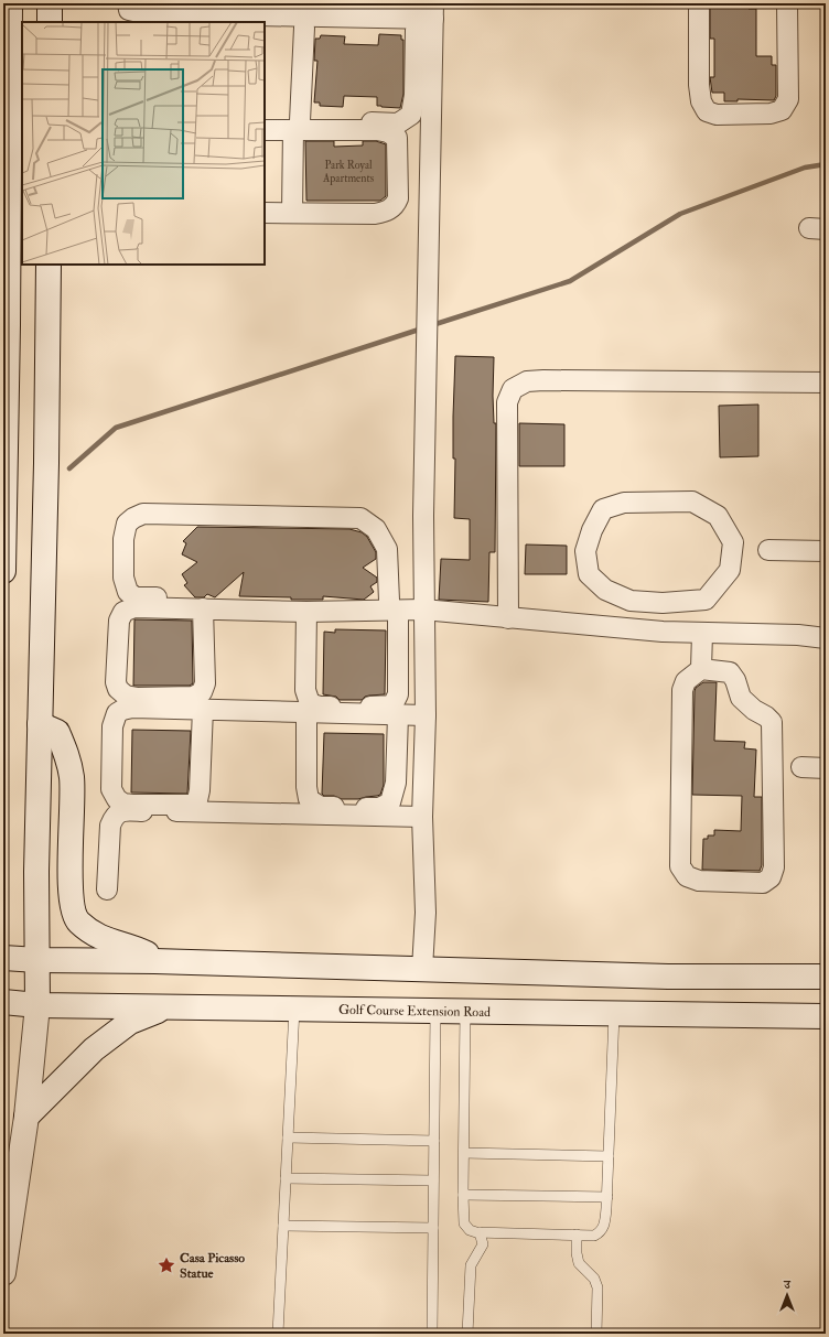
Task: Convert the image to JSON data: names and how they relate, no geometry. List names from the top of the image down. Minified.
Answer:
{"streets":{"main road":["Golf Course Extension Road"]},"places":{"place":["Casa Picasso Statue"]},"house_numbers":["Park Royal Apartments"],"north":"top"}
